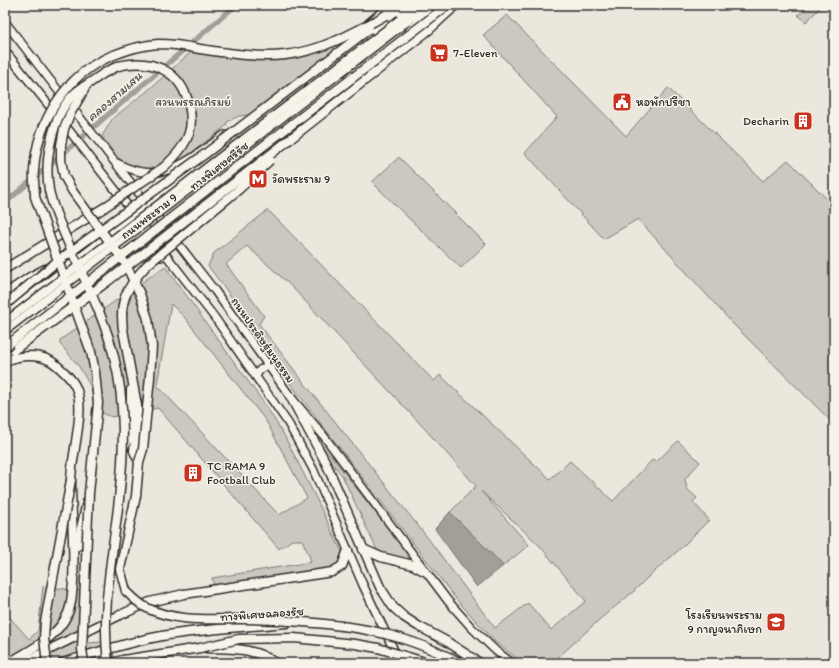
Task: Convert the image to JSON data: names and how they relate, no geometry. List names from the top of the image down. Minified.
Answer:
{"streets":{"highway":["ทางพิเศษศรีรัช","ทางพิเศษฉลองรัช"],"main road":["ถนนพระราม 9","ถนนประดิษฐ์มนูธรรม"]},"crossings":[["ถนนพระราม 9","ถนนประดิษฐ์มนูธรรม"]],"water":["คลองสามเสน"],"parks":["สวนพรรณภิรมย์"],"places":{"supermarket":["7-Eleven"],"public building":["หอพักปรีชา"],"building":["Decharin","TC RAMA 9 Football Club"],"metro station":["วัดพระราม 9"],"school or university":["โรงเรียนพระราม 9 กาญจนาภิเษก"]}}
